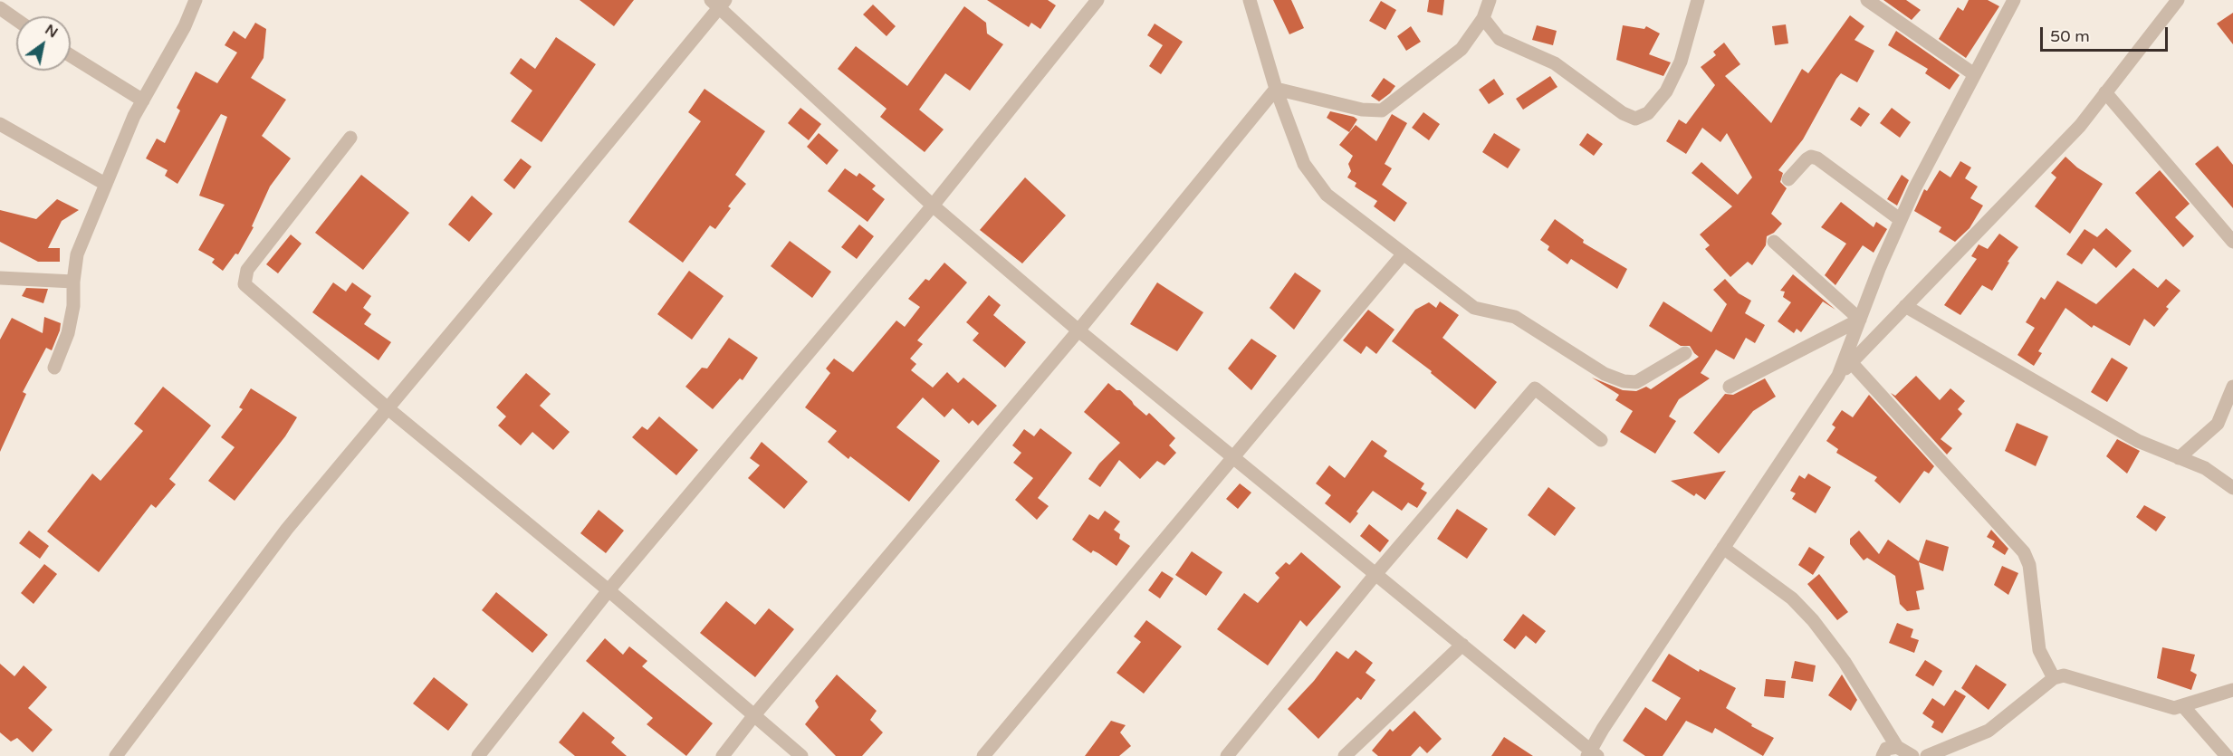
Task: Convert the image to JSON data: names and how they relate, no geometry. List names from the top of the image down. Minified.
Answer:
{"scale_bar":"50 m","north":"top right"}
